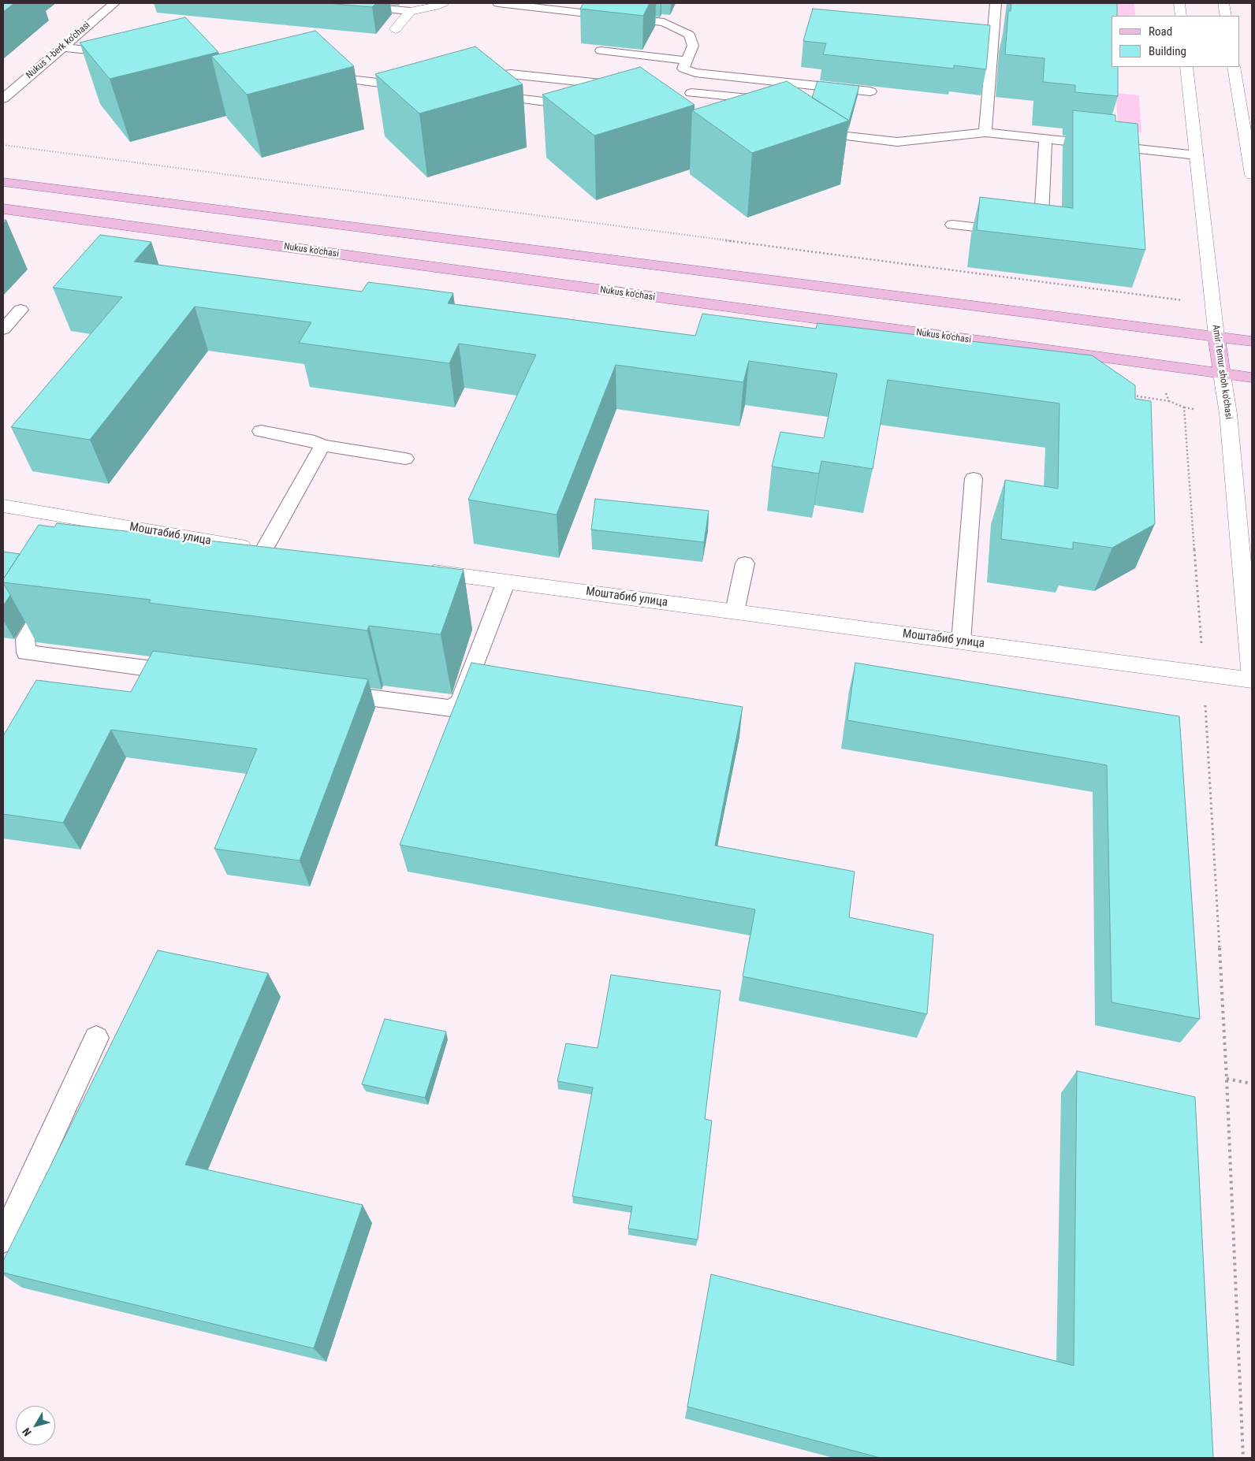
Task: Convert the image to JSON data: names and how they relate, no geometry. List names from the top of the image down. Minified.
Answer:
{"streets":{"main road":["Nukus ko'chasi","Amir Temur shoh ko'chasi","Моштабиб улица"],"lane":["Nukus 1-berk ko'chasi"]},"crossings":[["Nukus ko'chasi","Amir Temur shoh ko'chasi"],["Amir Temur shoh ko'chasi","Моштабиб улица"]],"legend":["Road","Building"],"north":"bottom left"}
